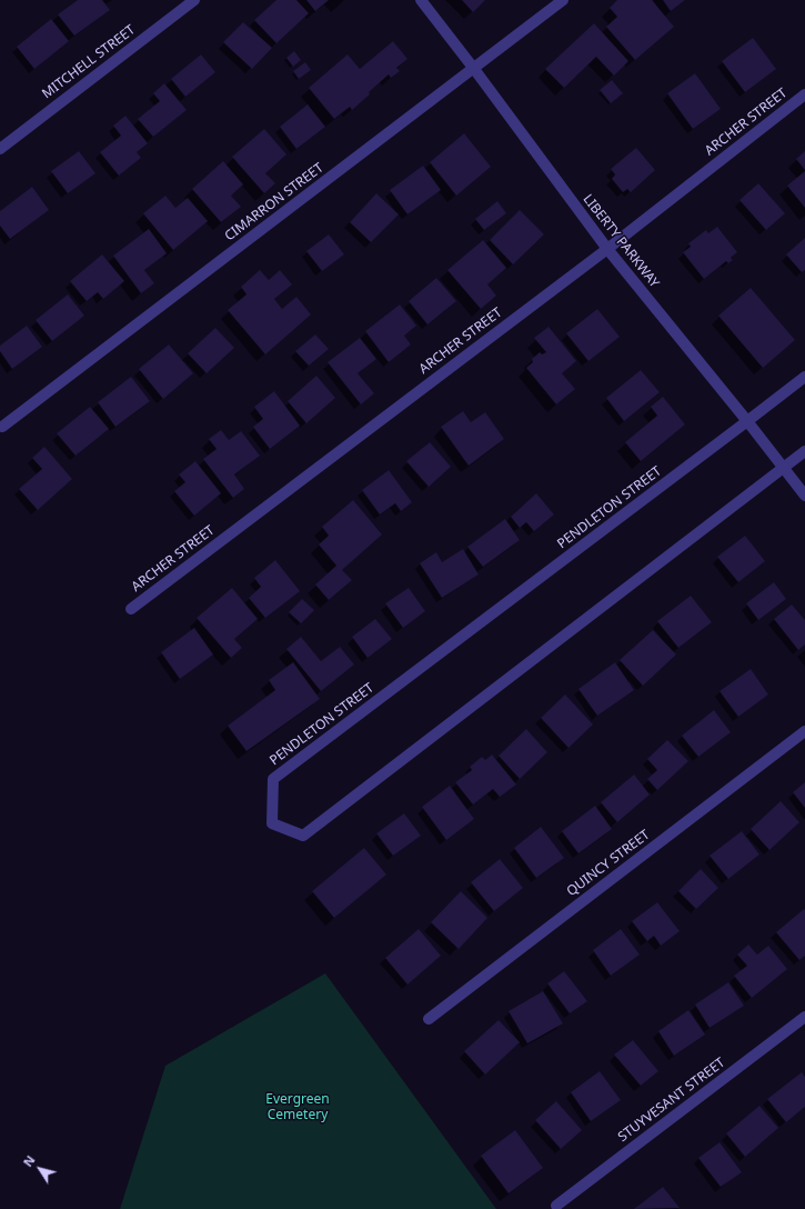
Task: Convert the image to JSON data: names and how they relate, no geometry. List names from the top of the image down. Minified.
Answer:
{"streets":{"street":["MITCHELL STREET","ARCHER STREET","CIMARRON STREET","LIBERTY PARKWAY","PENDLETON STREET","QUINCY STREET","STUYVESANT STREET"]},"crossings":[["ARCHER STREET","LIBERTY PARKWAY"],["CIMARRON STREET","LIBERTY PARKWAY"],["LIBERTY PARKWAY","PENDLETON STREET"]],"parks":["Evergreen Cemetery"],"north":"top left"}
